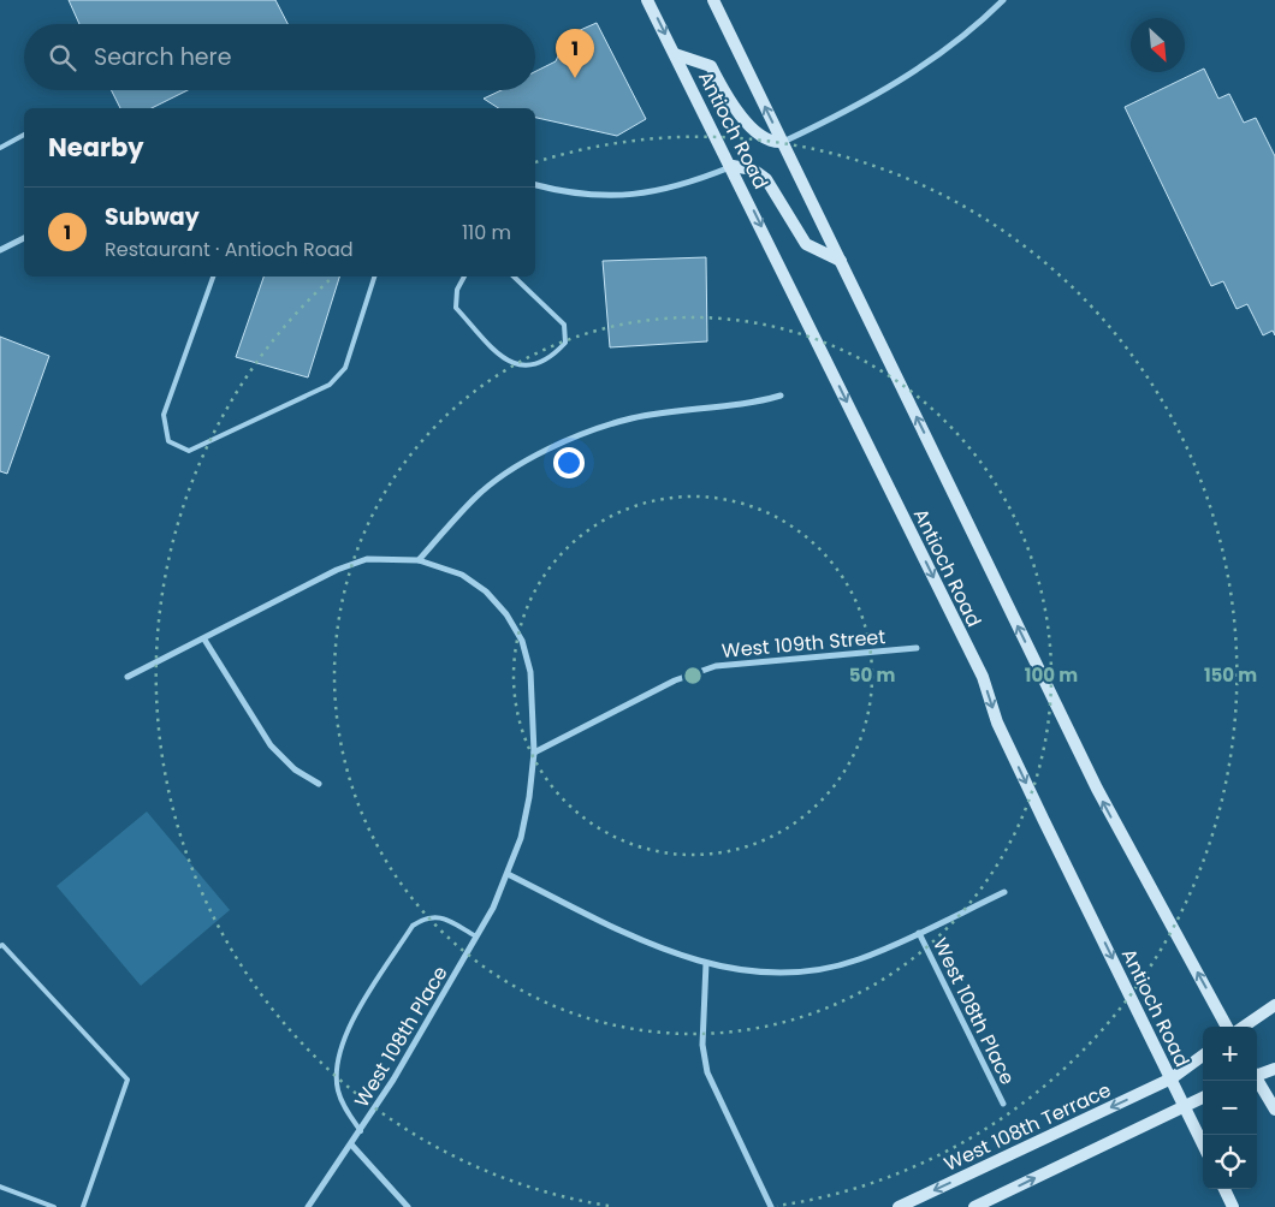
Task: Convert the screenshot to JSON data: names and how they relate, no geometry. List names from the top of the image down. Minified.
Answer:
{"streets":{"main road":["Antioch Road","West 108th Terrace"],"street":["West 109th Street","West 108th Place"]},"crossings":[["Antioch Road","West 108th Terrace"],["West 109th Street","West 108th Place"]],"north":"bottom right","page":{"search":"Search here","pins":"1","heading":"Nearby","list":[{"mark":"1","name":"Subway","note":"Restaurant · Antioch Road","value":"110 m"}],"map_buttons":["+","−"]},"rings":["50 m","100 m","150 m"]}
